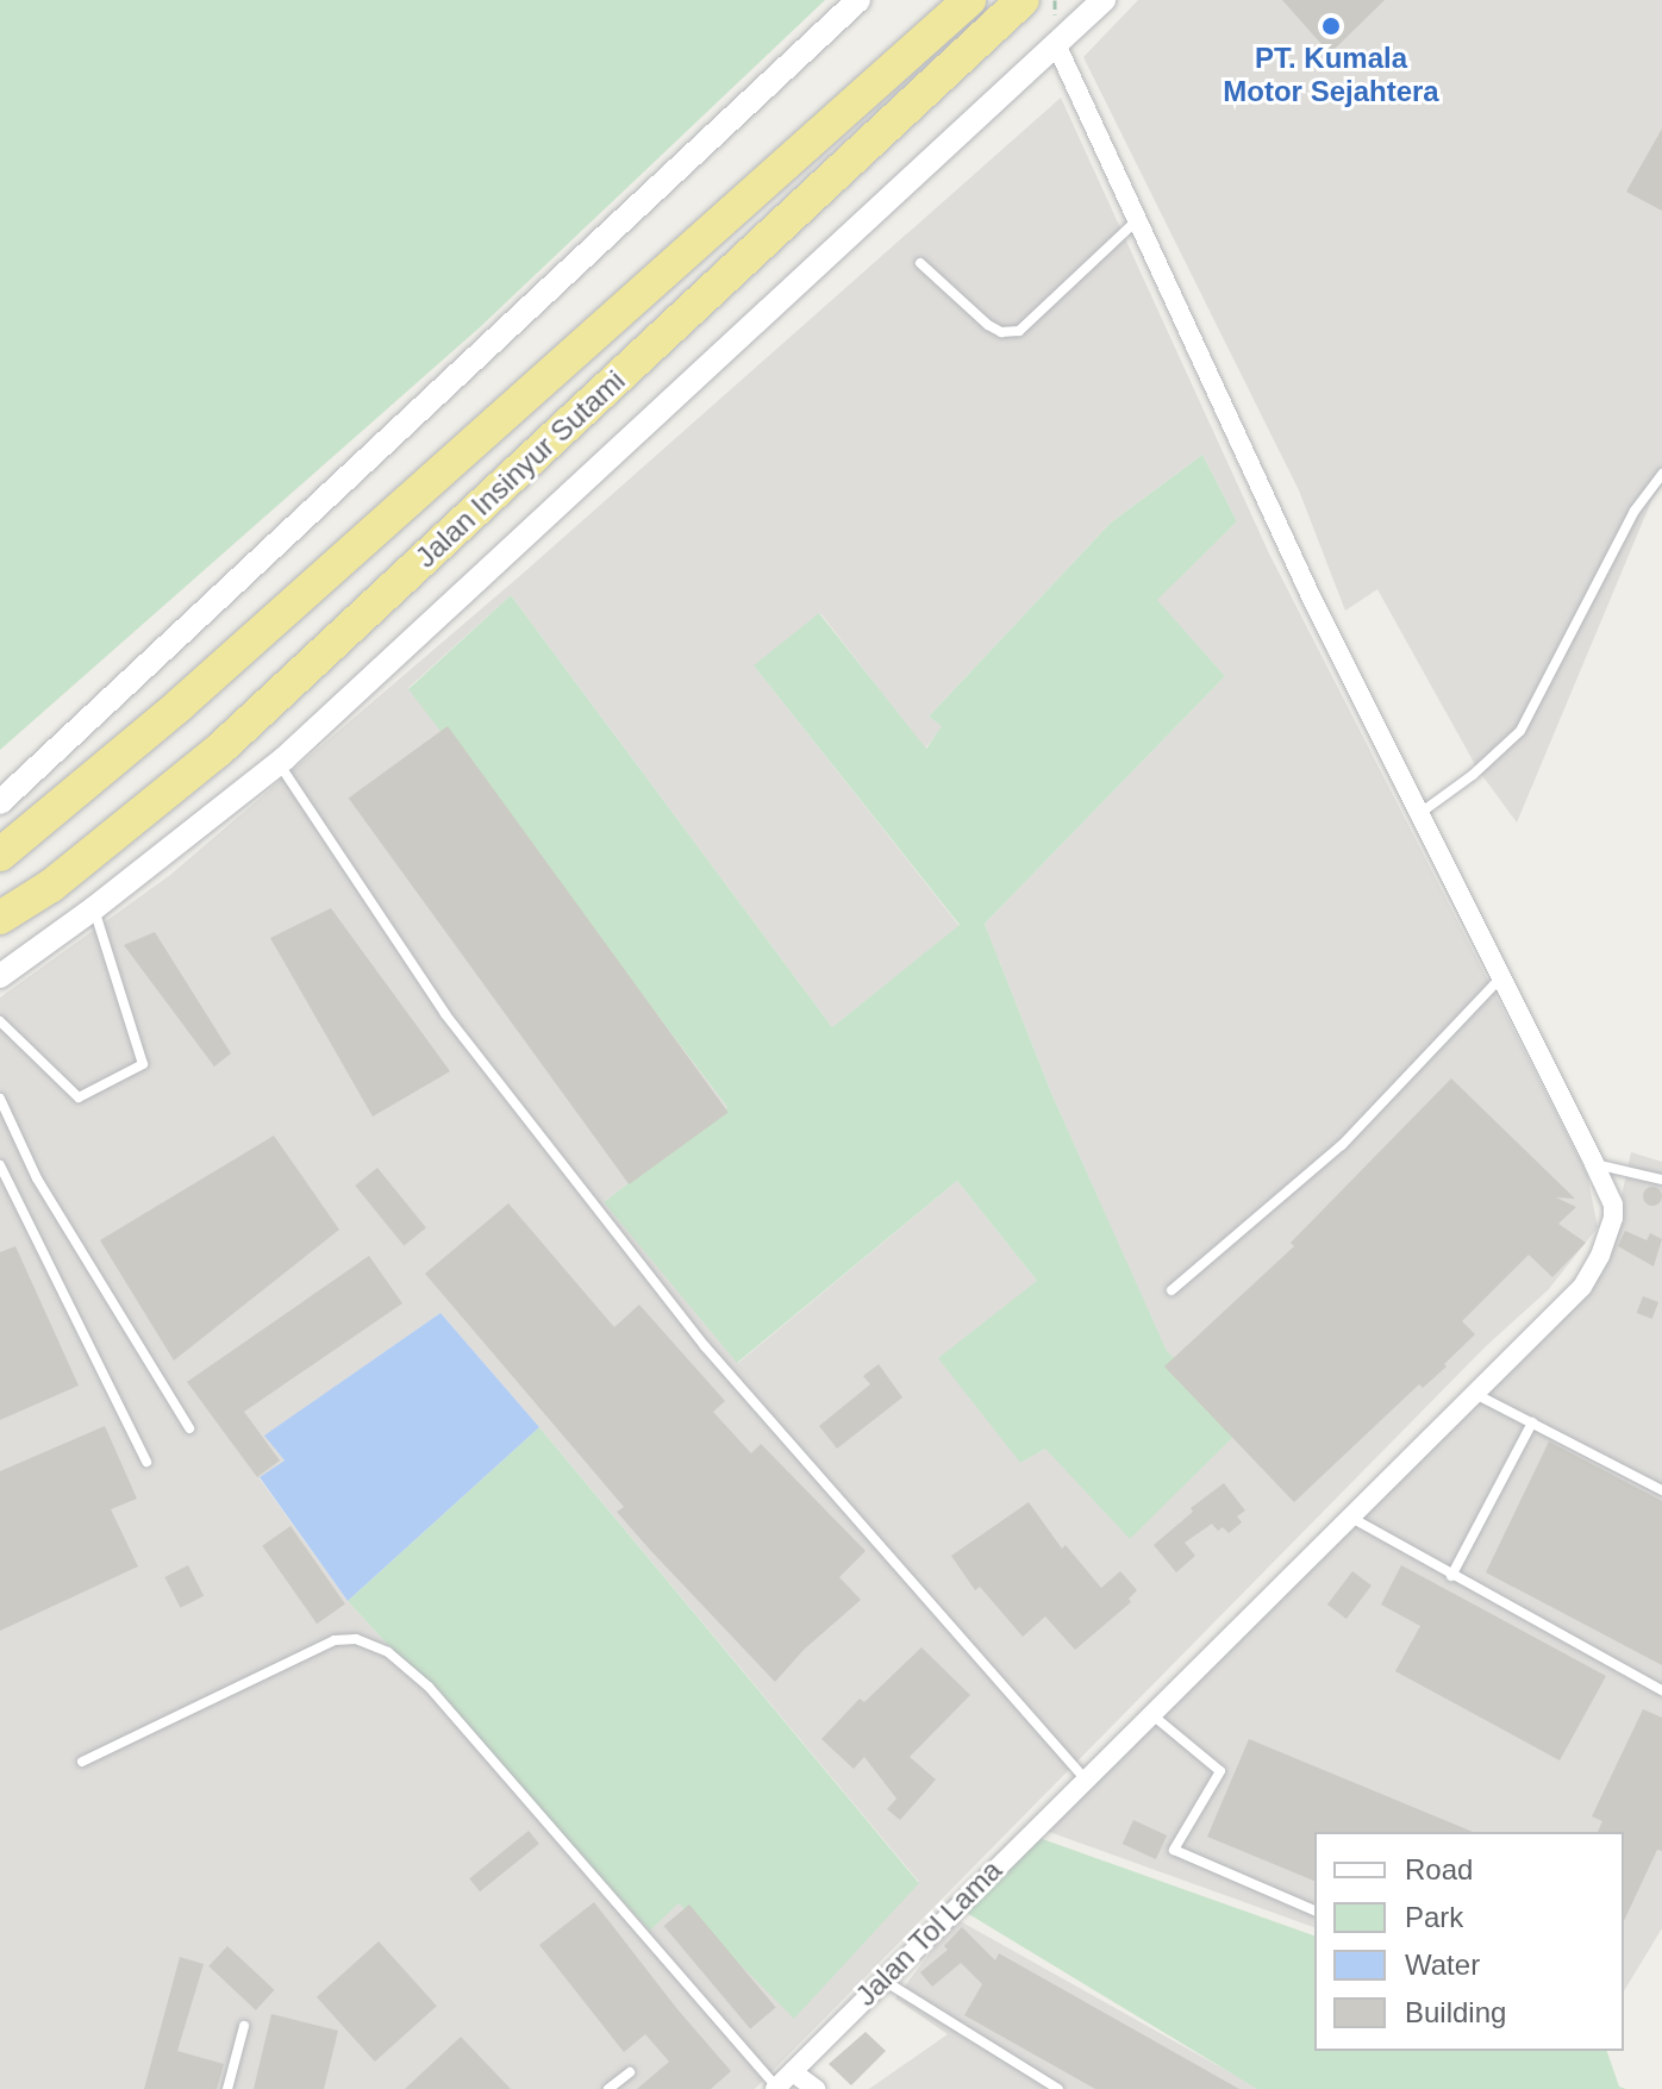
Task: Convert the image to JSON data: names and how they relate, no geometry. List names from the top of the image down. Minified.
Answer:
{"streets":{"highway":["Jalan Insinyur Sutami"],"street":["Jalan Tol Lama"]},"places":["PT. Kumala Motor Sejahtera"],"legend":["Road","Park","Water","Building"]}
